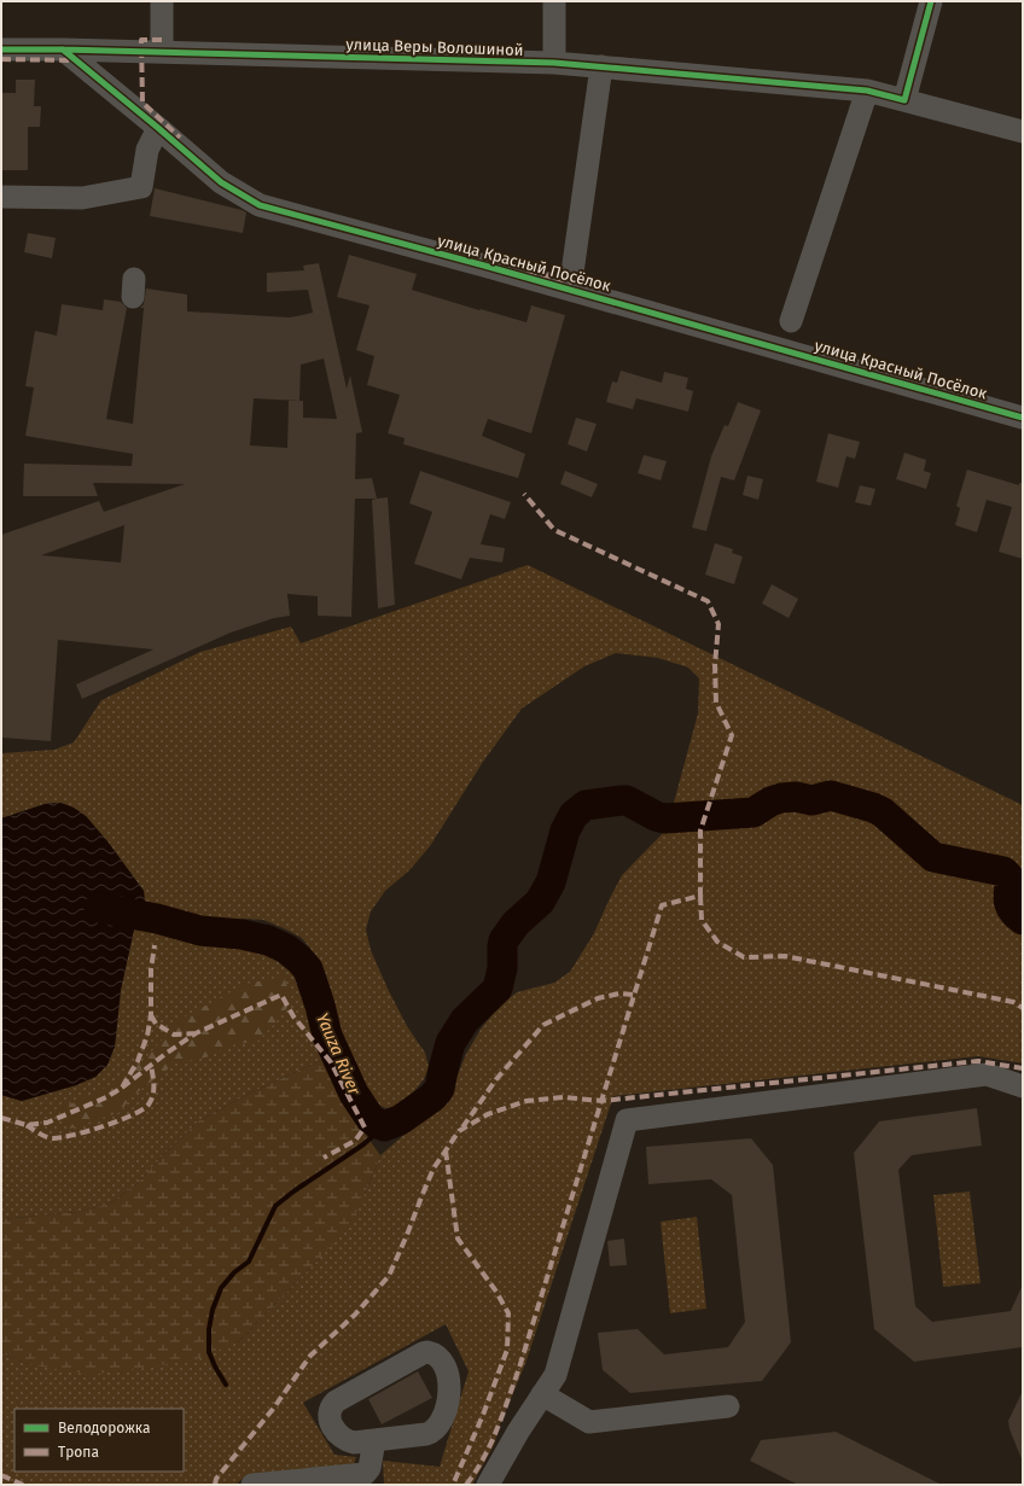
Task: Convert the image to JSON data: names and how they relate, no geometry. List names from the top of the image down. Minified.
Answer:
{"streets":{"street":["улица Веры Волошиной","улица Красный Посёлок"]},"crossings":[["улица Веры Волошиной","улица Красный Посёлок"]],"water":["Yauza River"],"legend":["Велодорожка","Тропа"]}
